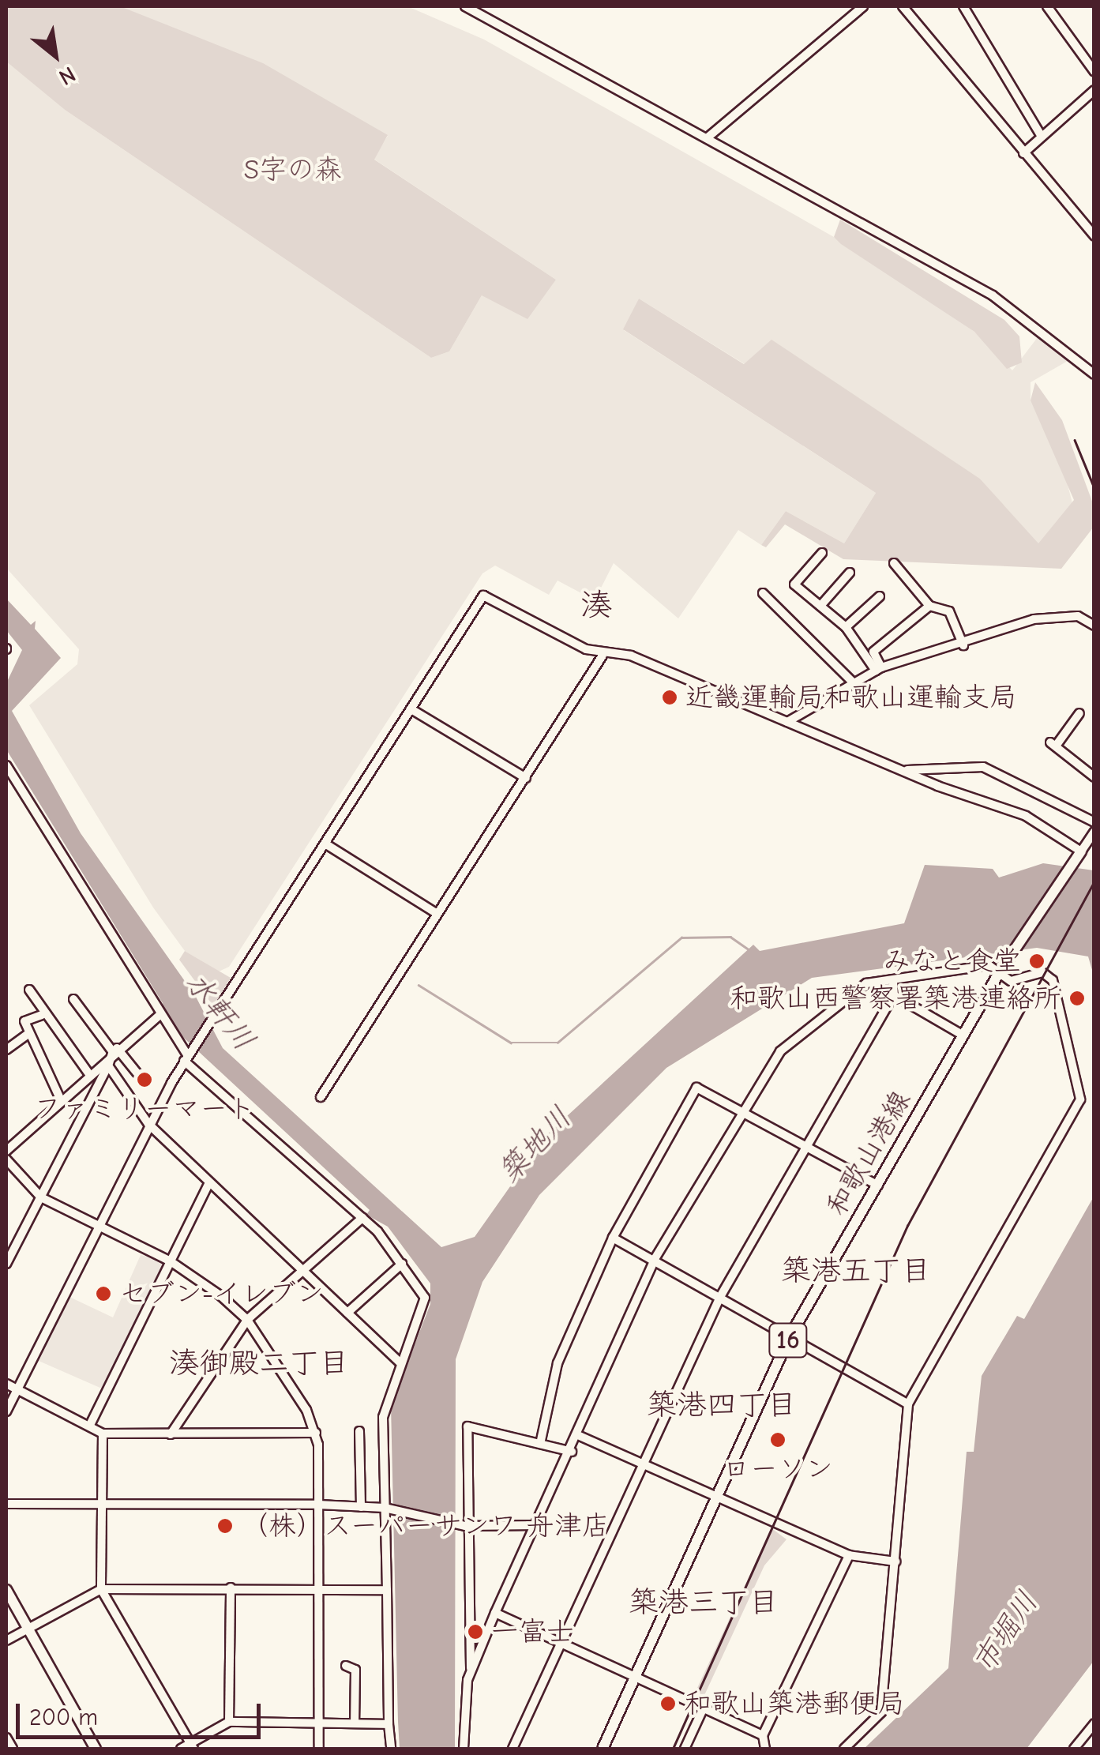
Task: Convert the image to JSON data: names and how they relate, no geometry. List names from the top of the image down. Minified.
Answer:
{"streets":{"main road":["和歌山港線","16"]},"districts":["湊","築港五丁目","湊御殿二丁目","築港四丁目","築港三丁目"],"water":["水軒川","築地川","市堀川"],"parks":["S字の森"],"places":["近畿運輸局和歌山運輸支局","みなと食堂","和歌山西警察署築港連絡所","ファミリーマート","セブン-イレブン","ローソン","（株）スーパーサンワ 舟津店","一富士","和歌山築港郵便局"],"scale_bar":"200 m","north":"bottom right"}
